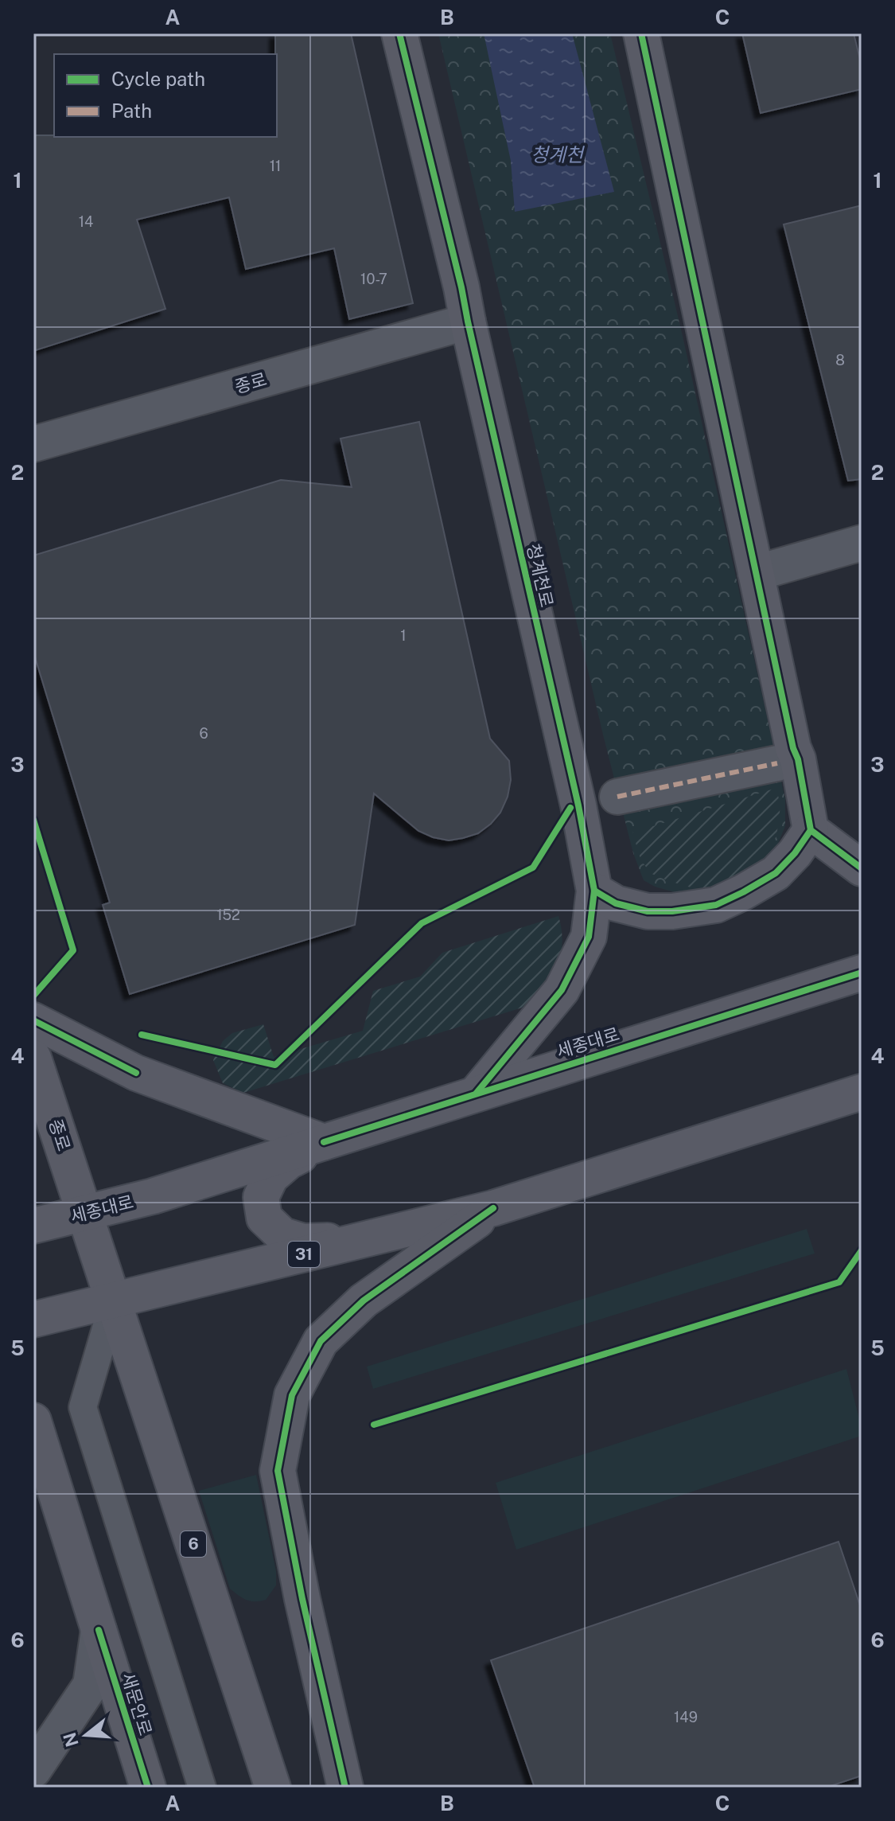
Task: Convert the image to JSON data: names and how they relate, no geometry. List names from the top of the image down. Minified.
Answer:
{"streets":{"main road":["종로","청계천로","세종대로","31","6","새문안로"]},"crossings":[["종로","청계천로"],["종로","세종대로"],["종로","6"],["청계천로","세종대로"],["세종대로","6"],["31","6"]],"water":["청계천"],"house_numbers":["11","14","10-7","8","1","6","152","149"],"legend":["Cycle path","Path"],"north":"left","grid":{"columns":["A","B","C"],"rows":["1","2","3","4","5","6"]}}
